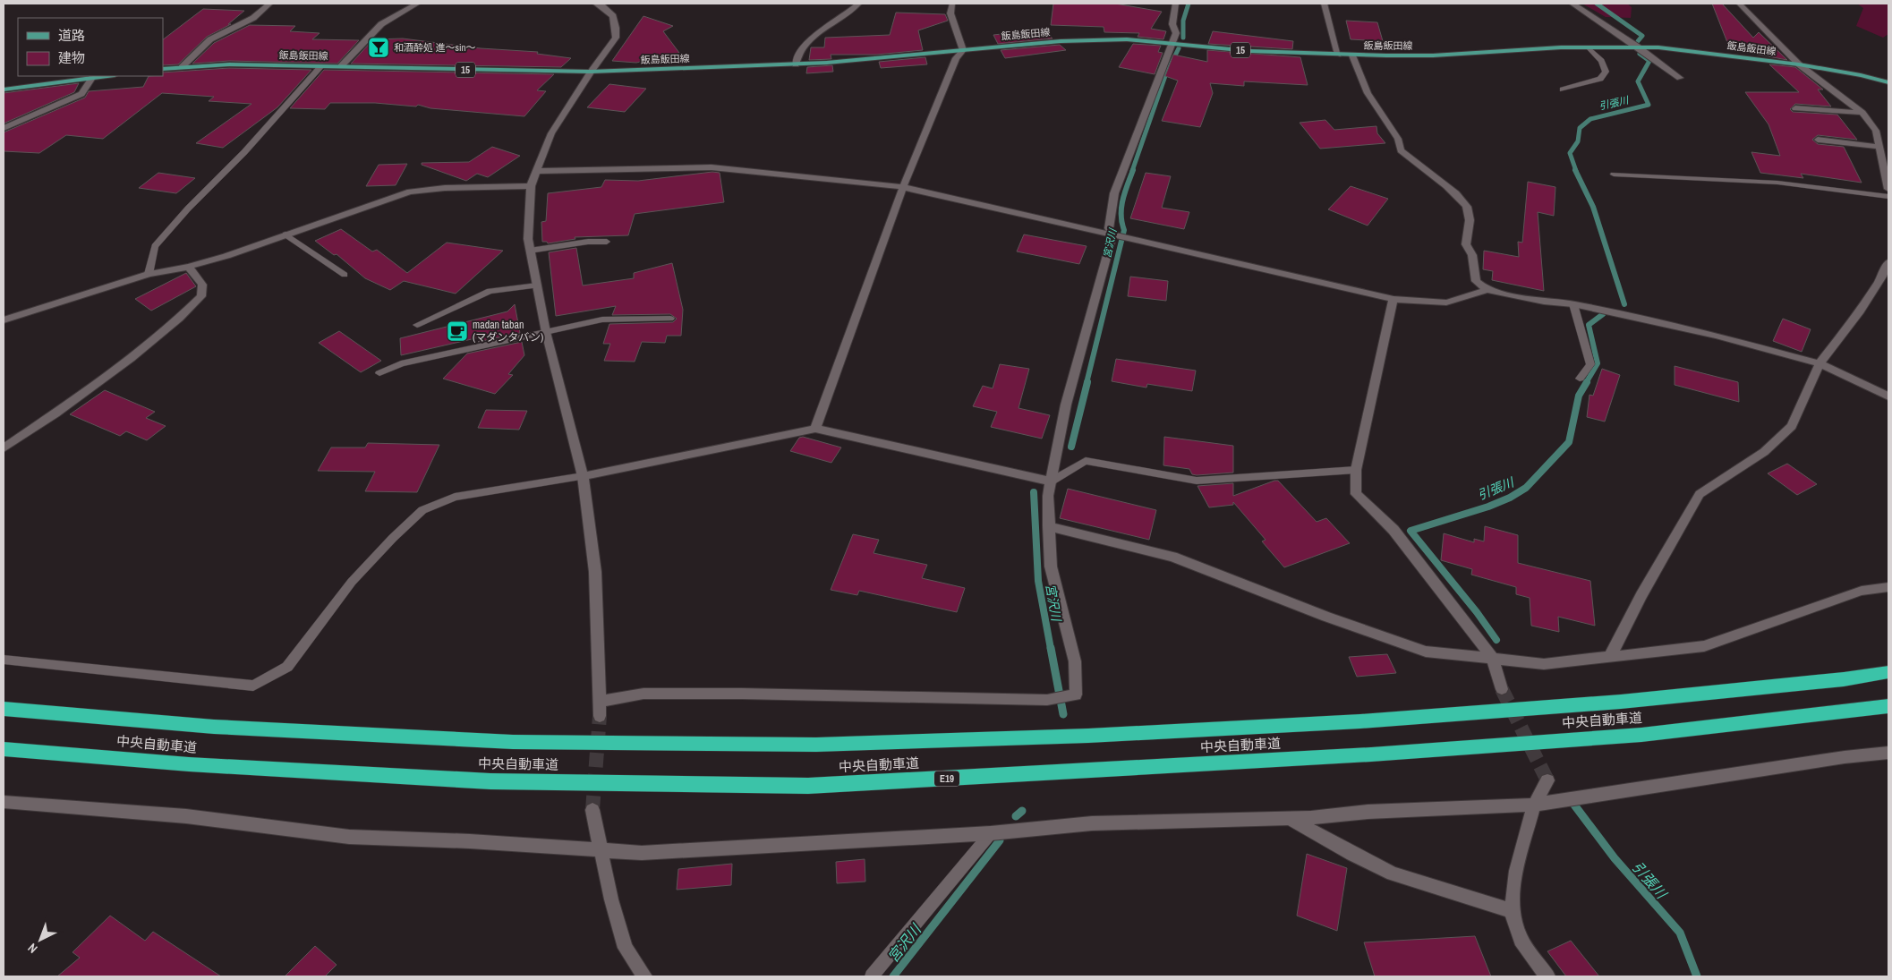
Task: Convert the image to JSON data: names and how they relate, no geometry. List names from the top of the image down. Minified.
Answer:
{"streets":{"highway":["中央自動車道","E19"],"main road":["飯島飯田線","15"]},"water":["引張川","宮沢川"],"places":{"bar":["和酒酔処 進〜sin〜"],"cafe":["madan taban (マダンタバン)"]},"legend":["道路","建物"],"north":"bottom left"}
